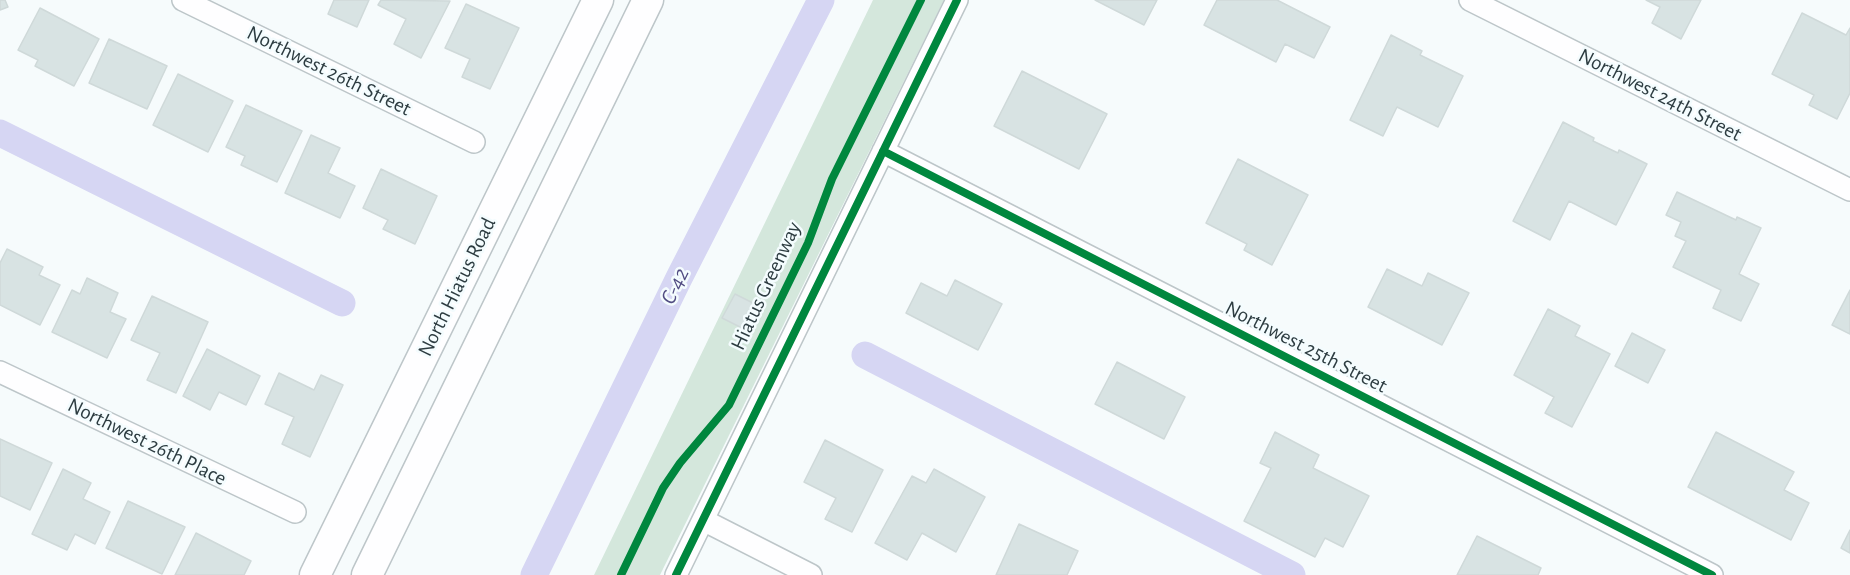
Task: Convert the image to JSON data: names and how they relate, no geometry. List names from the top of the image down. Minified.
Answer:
{"streets":{"main road":["North Hiatus Road"],"street":["Northwest 26th Street","Northwest 24th Street","Northwest 25th Street","Northwest 26th Place"],"cycle path":["Hiatus Greenway"]},"water":["C-42"]}
